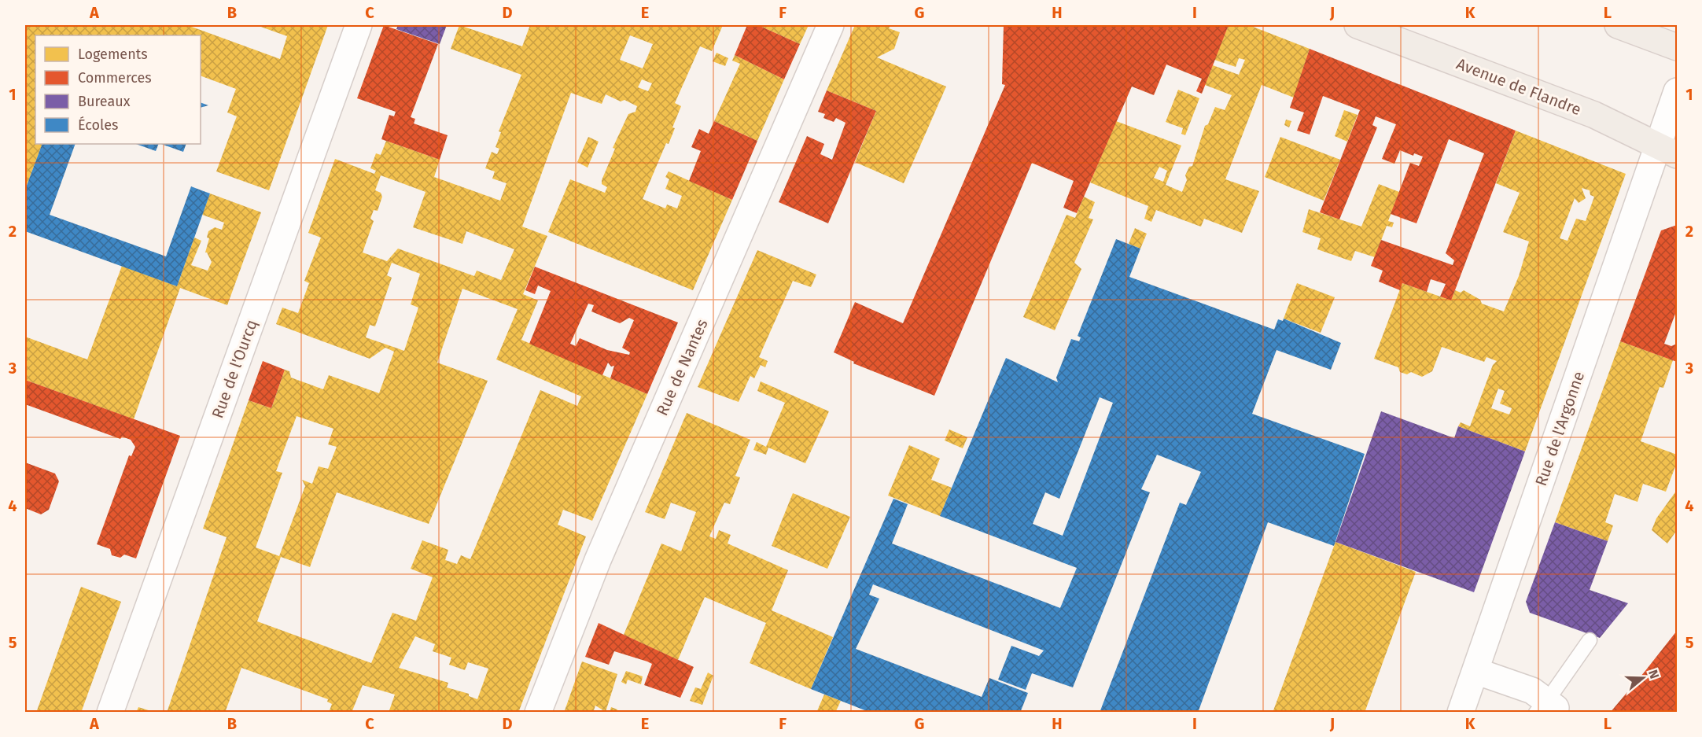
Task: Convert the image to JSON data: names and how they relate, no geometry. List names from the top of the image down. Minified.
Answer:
{"streets":{"main road":["Avenue de Flandre"],"street":["Rue de Nantes","Rue de l'Ourcq","Rue de l'Argonne"]},"crossings":[["Avenue de Flandre","Rue de l'Argonne"]],"legend":["Logements","Commerces","Bureaux","Écoles"],"north":"right","grid":{"columns":["A","B","C","D","E","F","G","H","I","J","K","L"],"rows":["1","2","3","4","5"]}}
